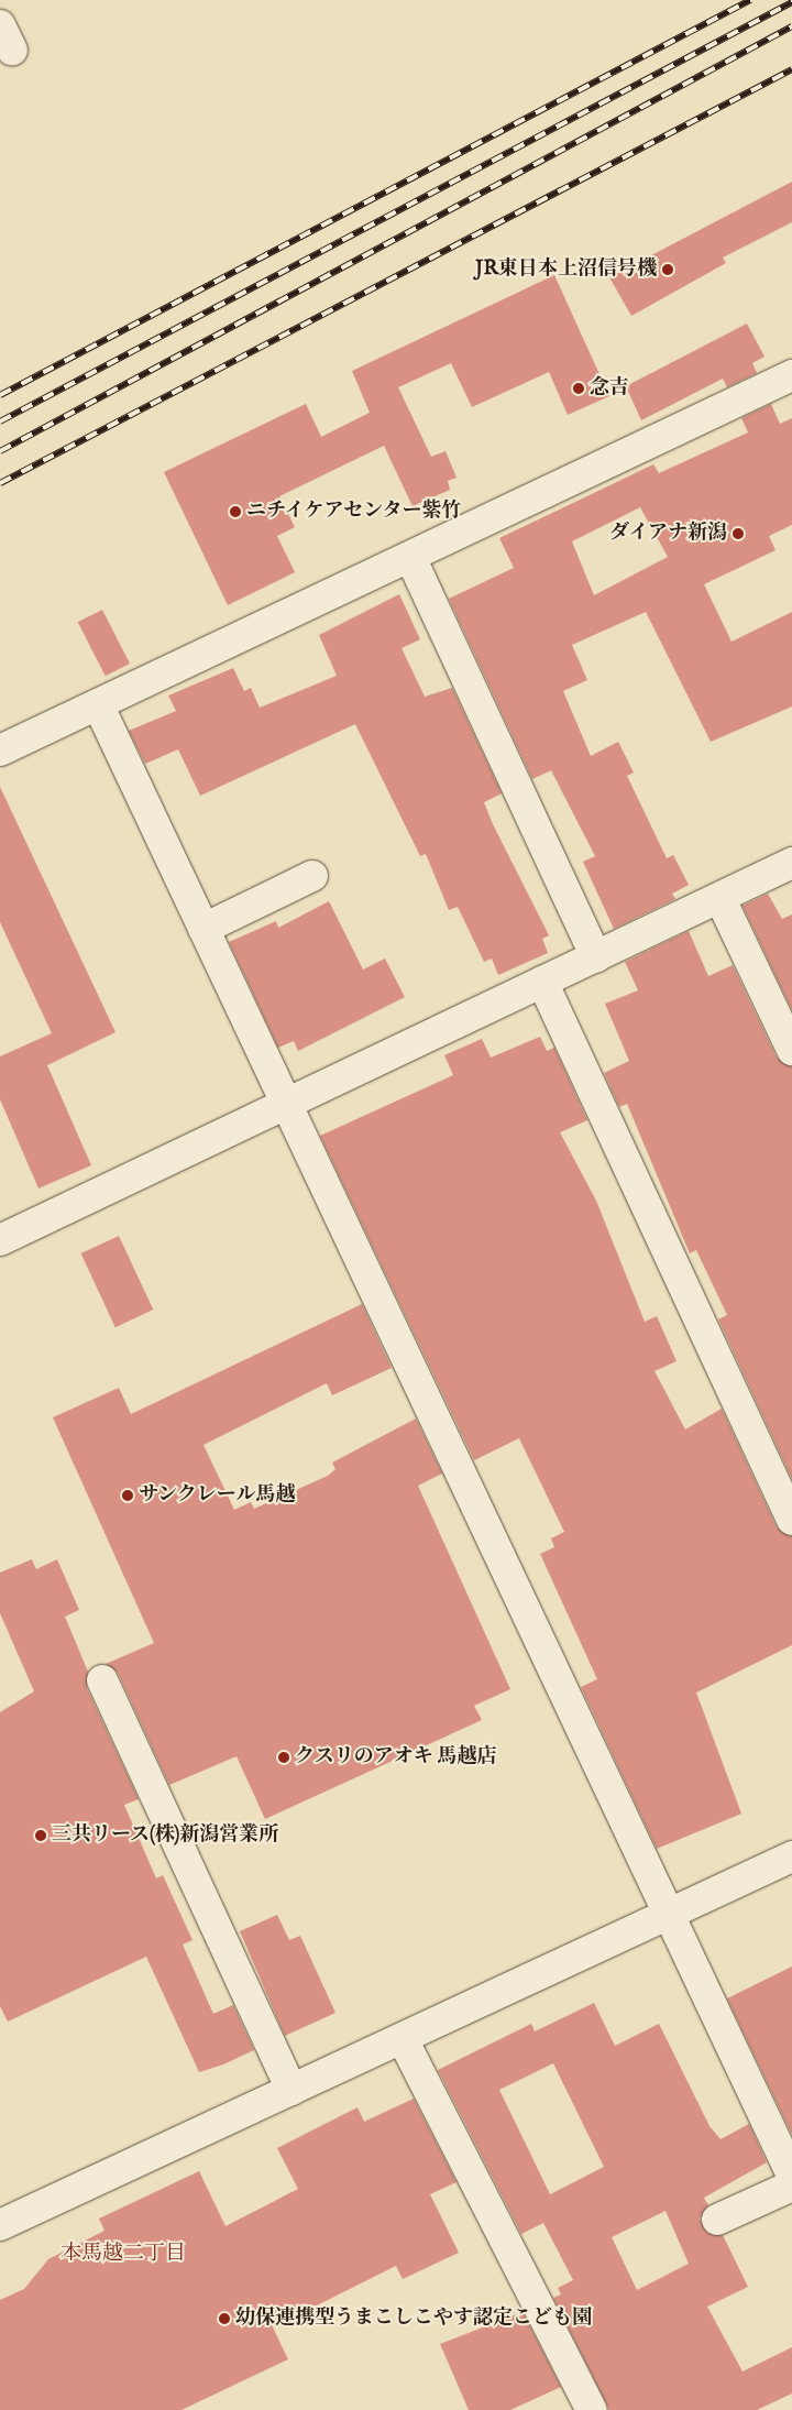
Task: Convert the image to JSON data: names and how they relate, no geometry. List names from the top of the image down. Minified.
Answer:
{"districts":["本馬越二丁目"],"places":["JR東日本上沼信号機","念吉","ニチイケアセンター紫竹","ダイアナ新潟","サンクレール馬越","クスリのアオキ 馬越店","三共リース(株)新潟営業所","幼保連携型うまこしこやす認定こども園"]}
